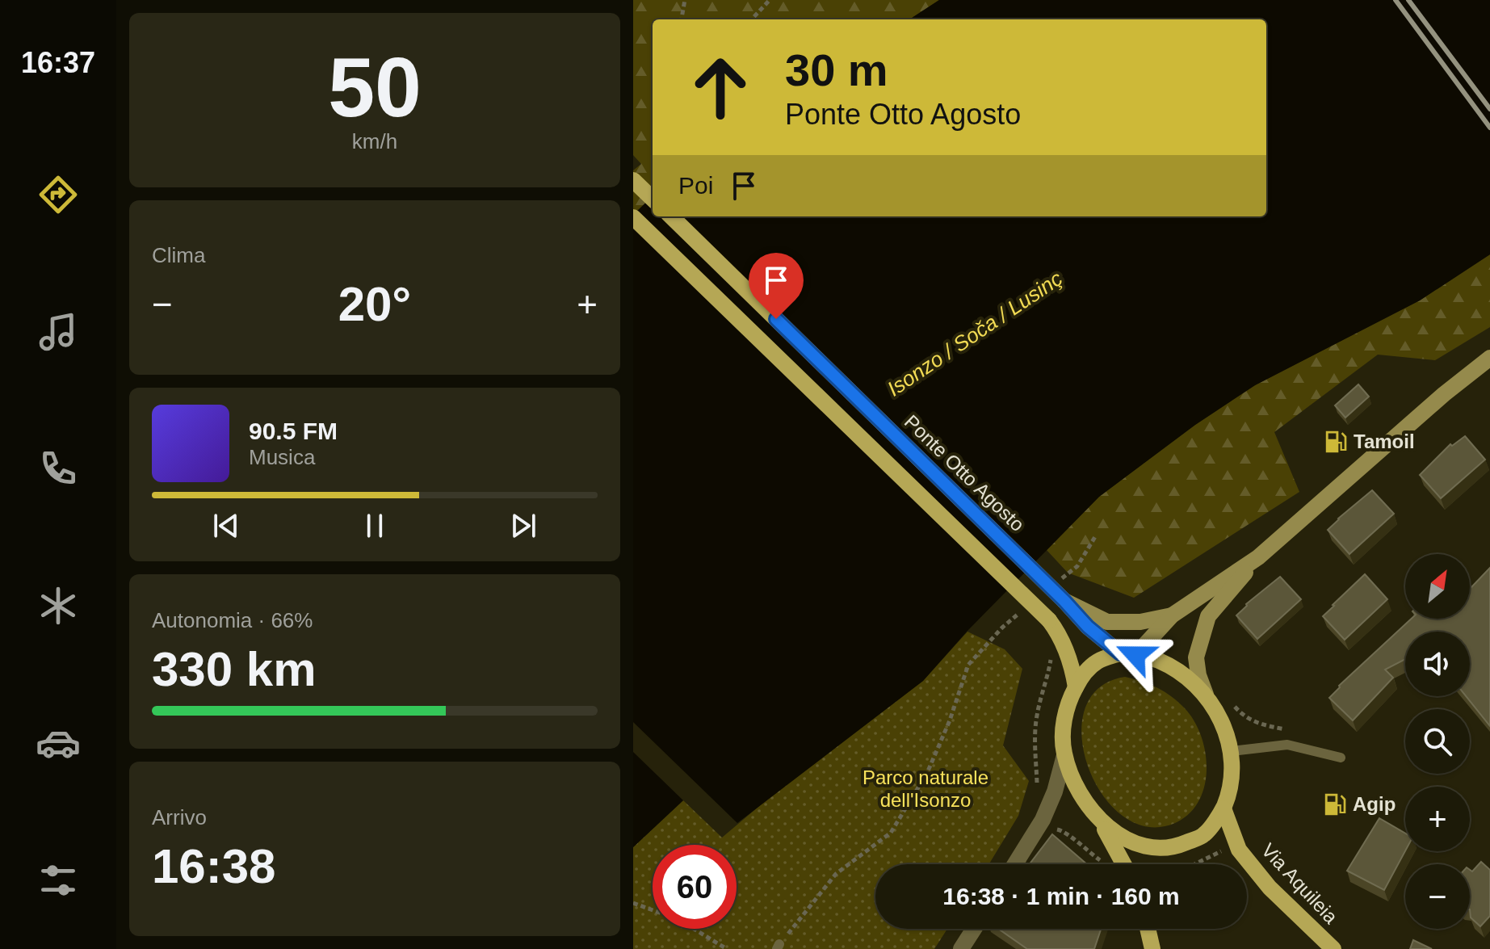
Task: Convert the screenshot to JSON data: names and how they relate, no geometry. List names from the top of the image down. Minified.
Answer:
{"streets":{"main road":["Ponte Otto Agosto","Via Aquileia"]},"water":["Isonzo / Soča / Lusinç"],"parks":["Parco naturale dell'Isonzo"],"places":{"fuel station":["Tamoil","Agip"]},"north":"top right","page":{"tabs":"16:37","tile":[["50","km/h"],"Clima",["Autonomia · 66%","330 km"],["Arrivo","16:38"]],"turn":["30 m","Ponte Otto Agosto"],"then":"Poi","heat":["−","20°","+"],"song":["90.5 FM","Musica"],"map_buttons":["+","−"],"limit":"60","trip":"16:38 · 1 min · 160 m"}}
